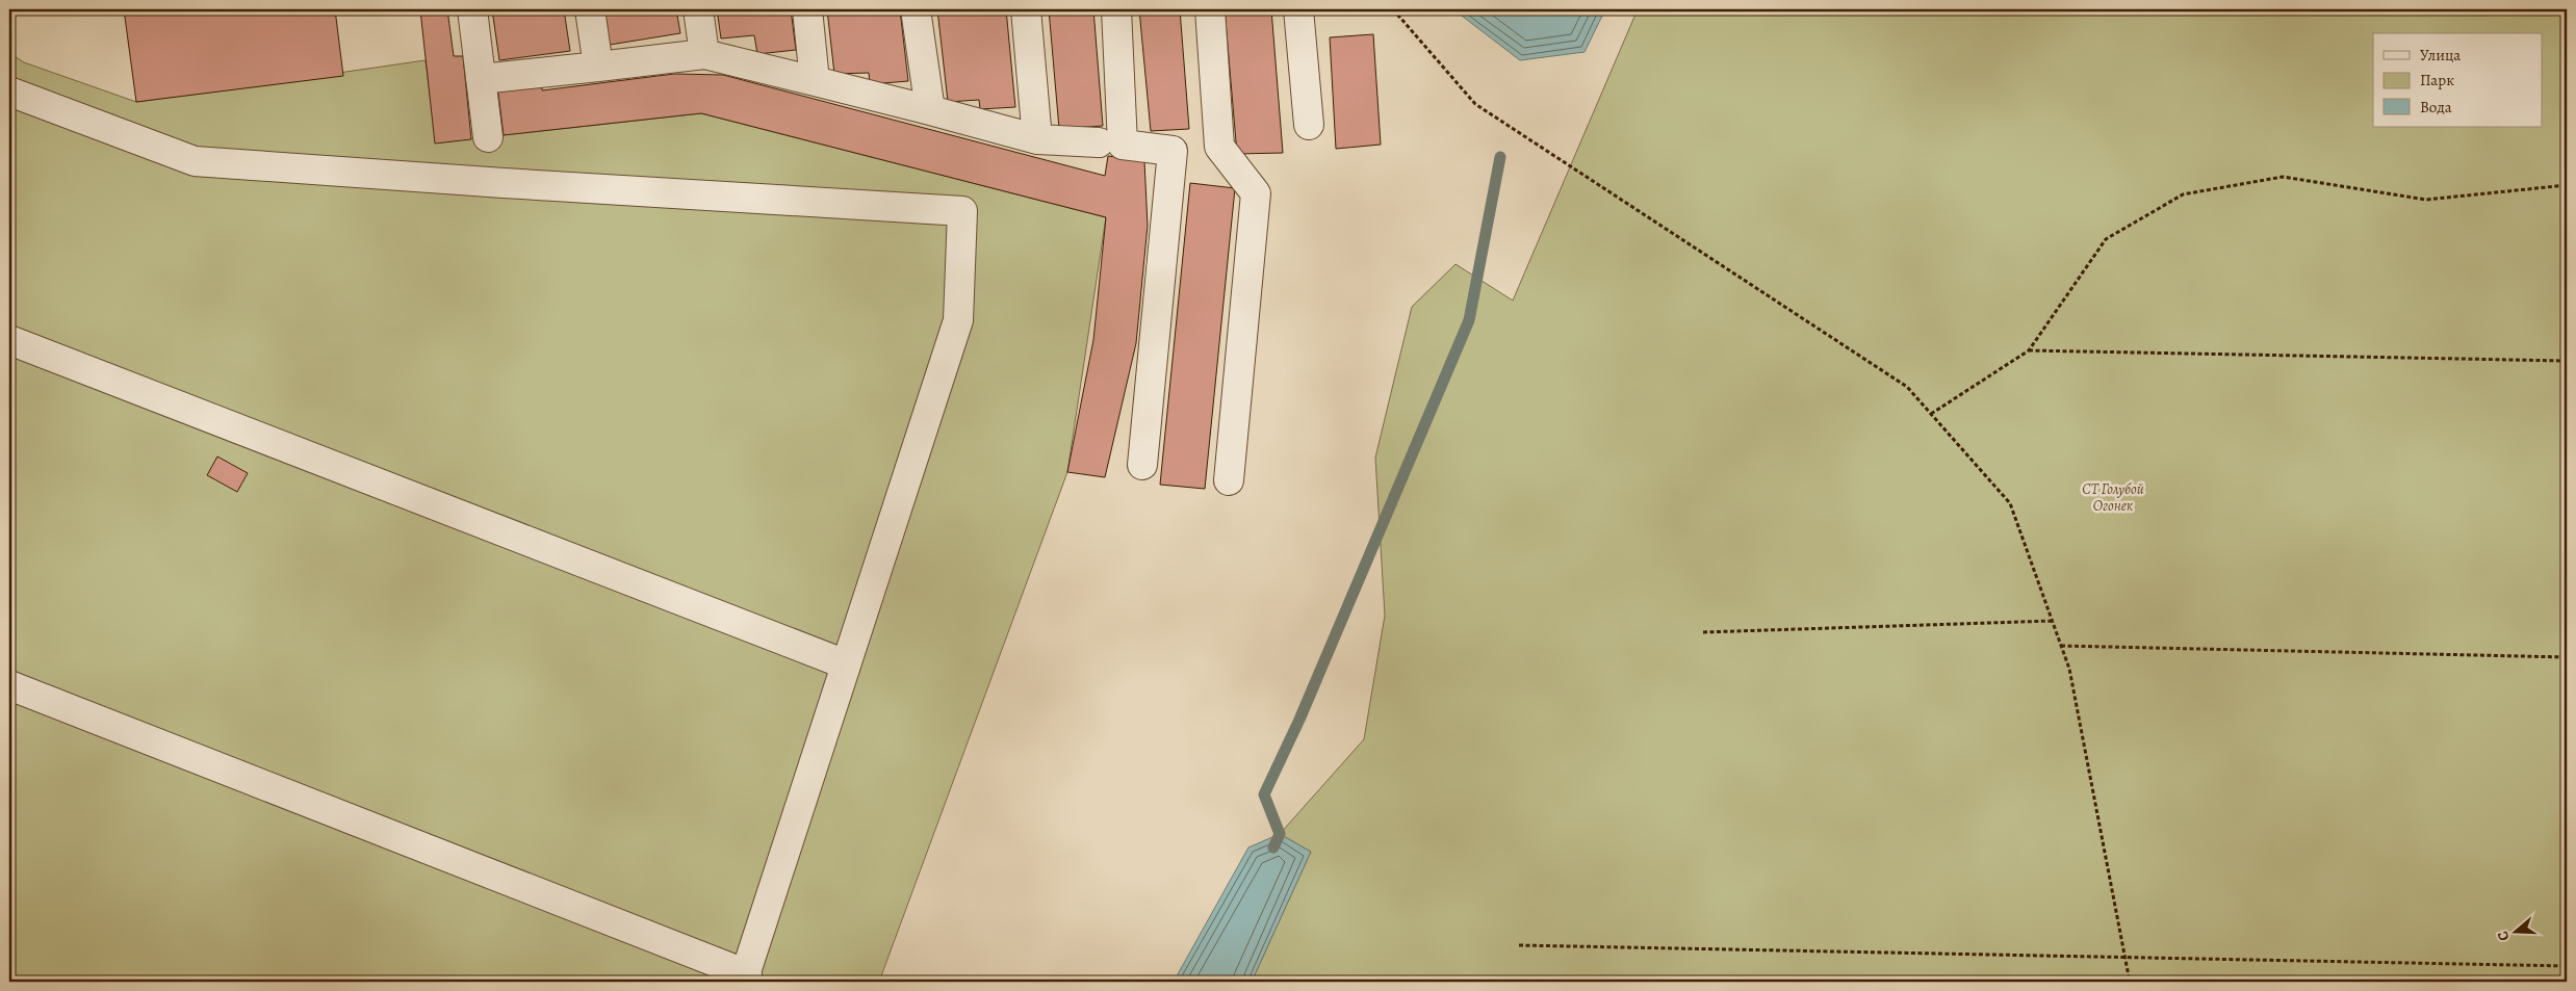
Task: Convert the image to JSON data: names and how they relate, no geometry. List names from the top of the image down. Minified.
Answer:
{"parks":["СТ Голубой Огонек"],"legend":["Улица","Парк","Вода"],"north":"left"}
